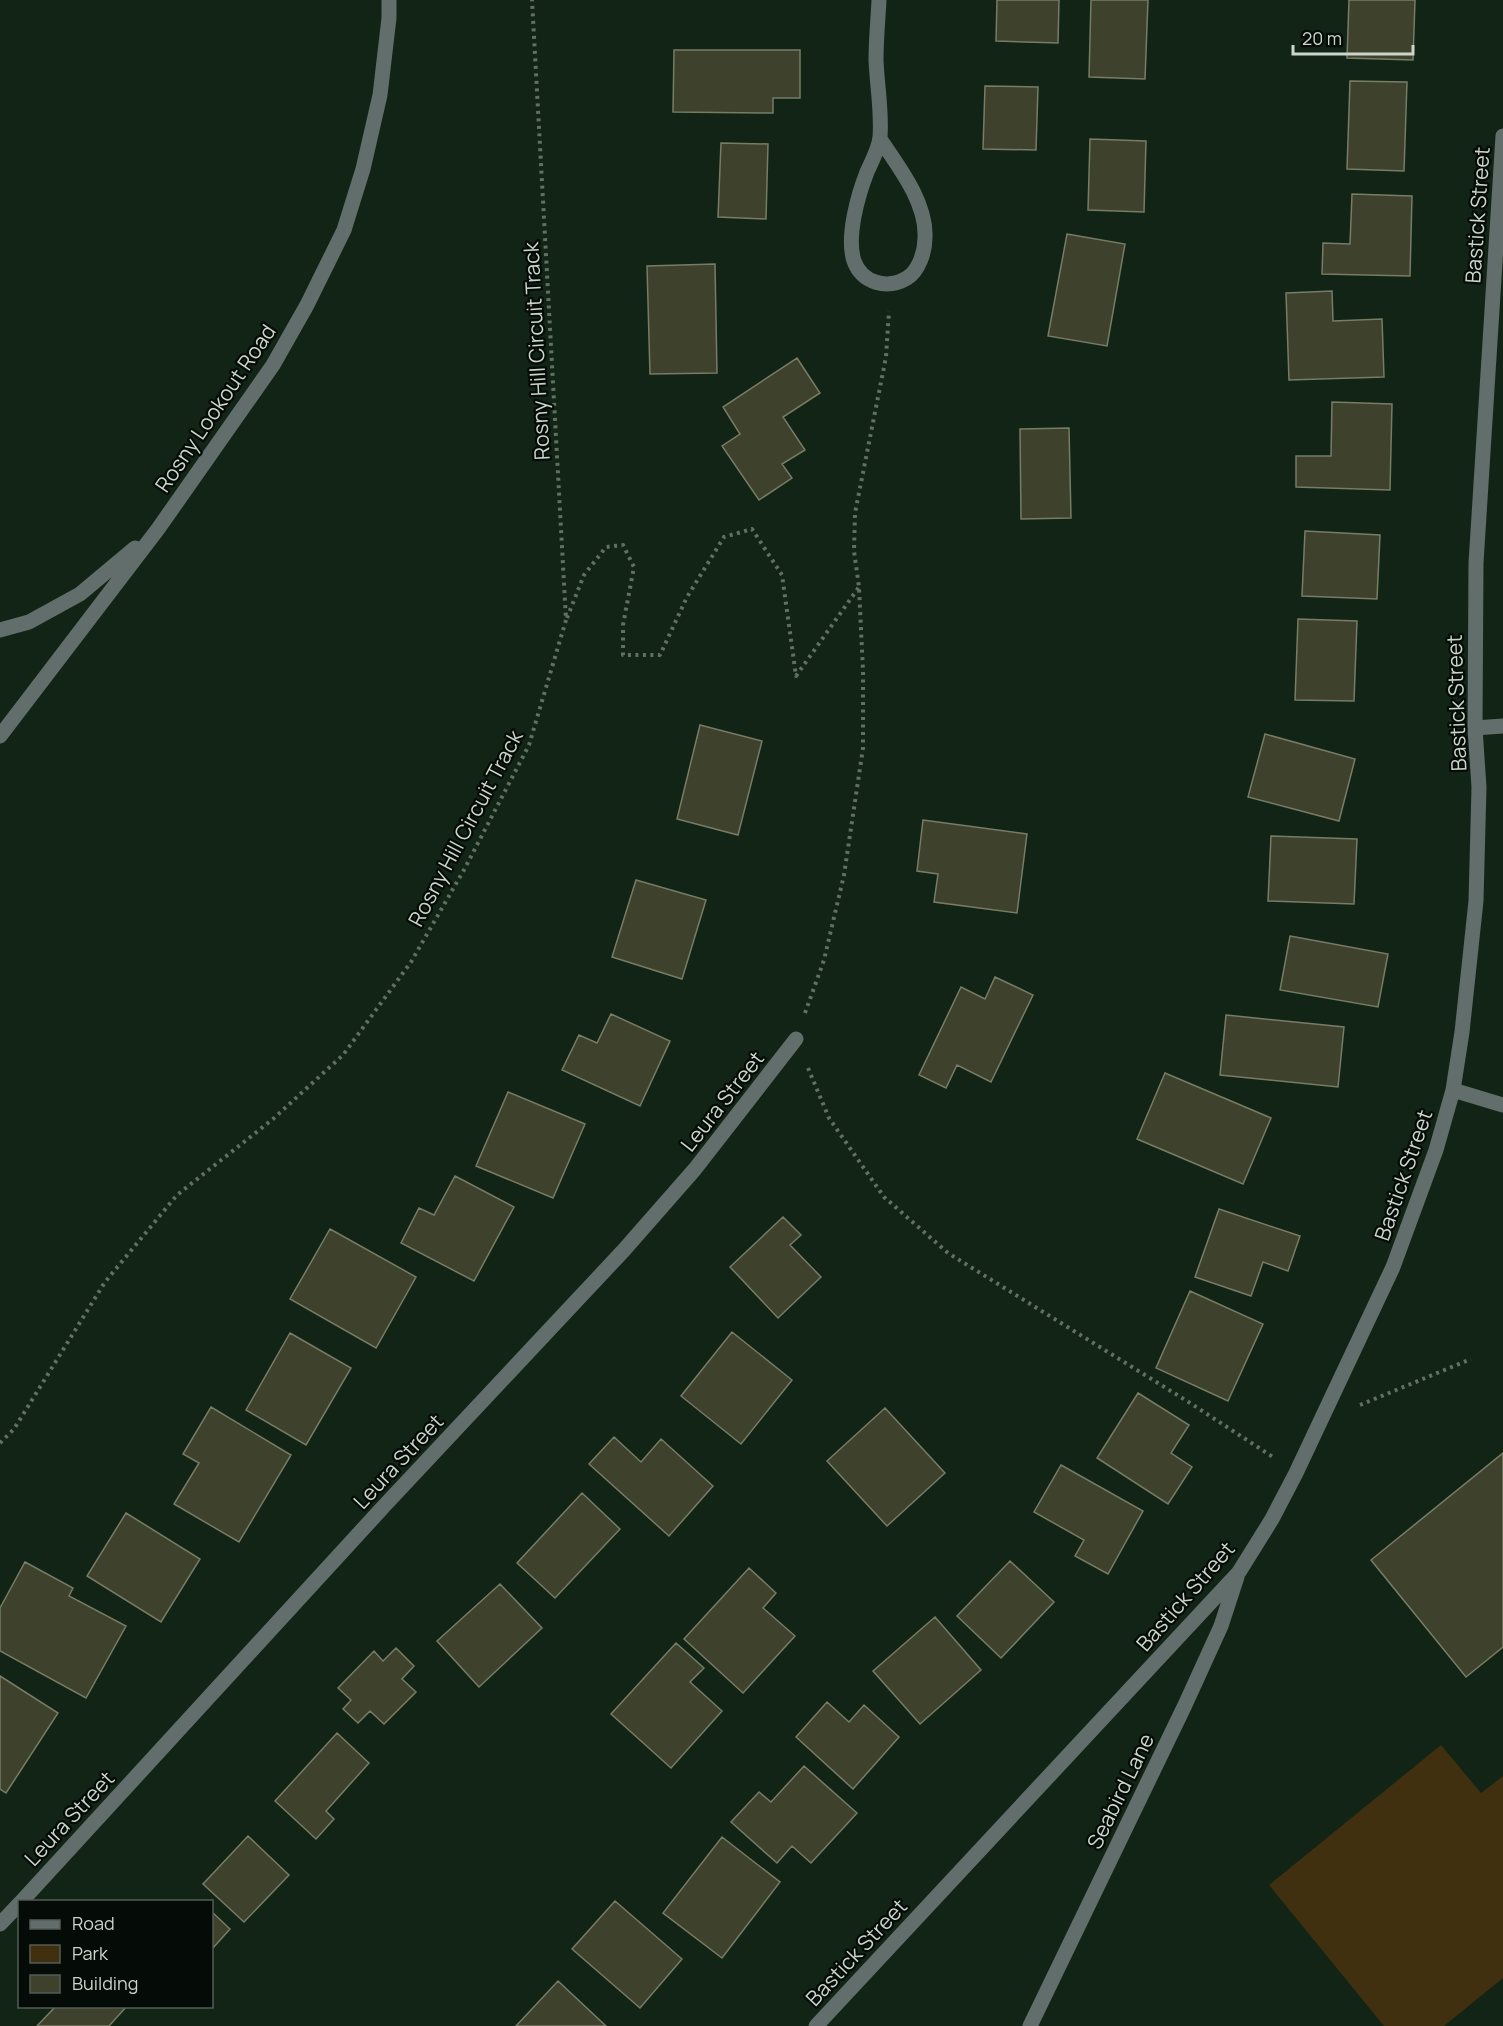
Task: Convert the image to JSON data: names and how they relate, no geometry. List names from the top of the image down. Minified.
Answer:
{"streets":{"street":["Bastick Street","Rosny Lookout Road","Leura Street","Seabird Lane"],"path":["Rosny Hill Circuit Track"]},"crossings":[["Bastick Street","Seabird Lane"]],"legend":["Road","Park","Building"],"scale_bar":"20 m"}
